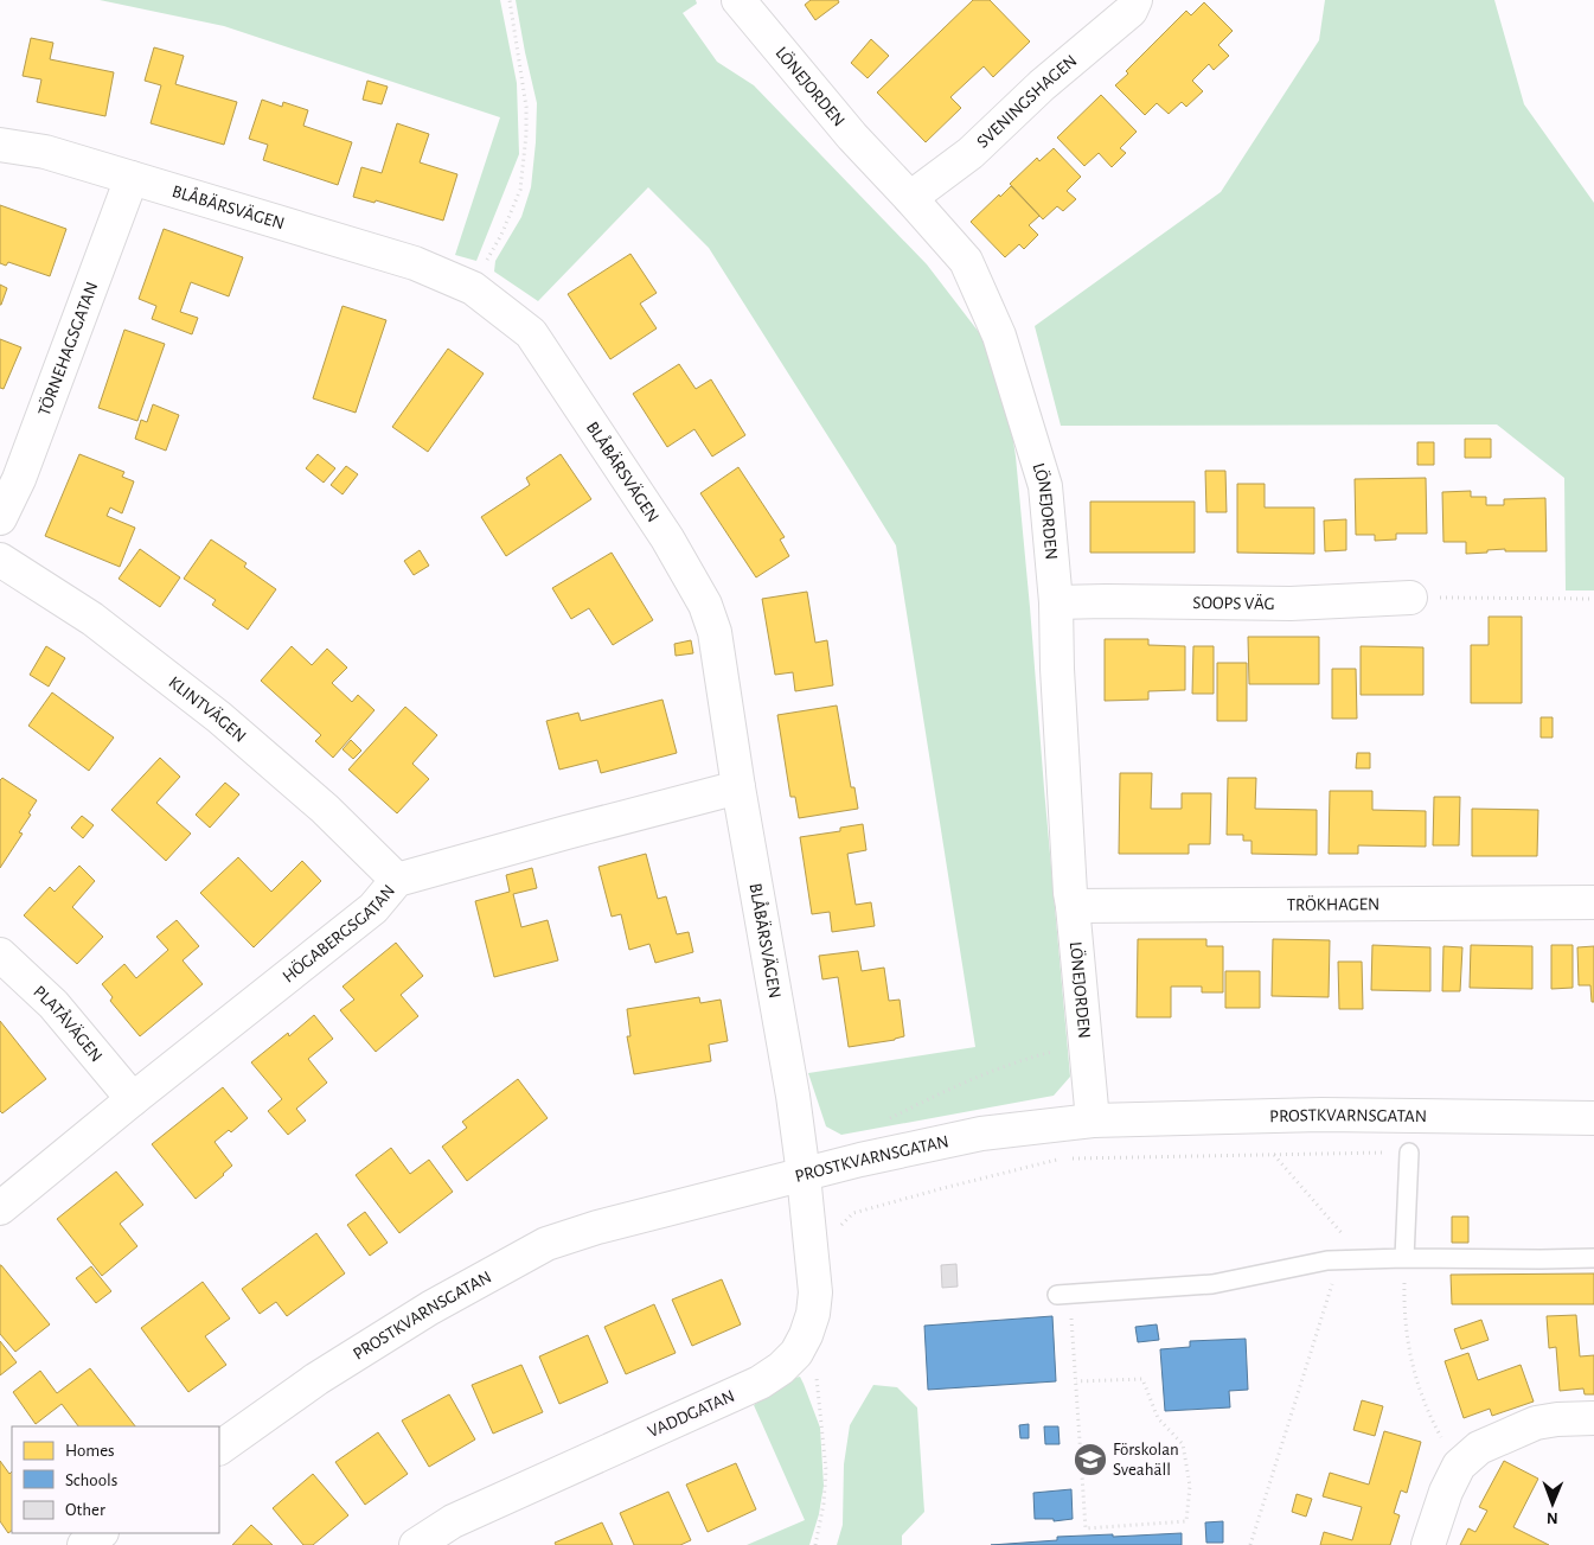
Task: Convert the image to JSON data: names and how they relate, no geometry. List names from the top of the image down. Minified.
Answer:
{"streets":{"street":["LÖNEJORDEN","SVENINGSHAGEN","BLÅBÄRSVÄGEN","TÖRNEHAGSGATAN","SOOPS VÄG","KLINTVÄGEN","TRÖKHAGEN","HÖGABERGSGATAN","PLATÅVÄGEN","PROSTKVARNSGATAN","VADDGATAN"]},"crossings":[["LÖNEJORDEN","SVENINGSHAGEN"],["LÖNEJORDEN","SOOPS VÄG"],["LÖNEJORDEN","TRÖKHAGEN"],["LÖNEJORDEN","PROSTKVARNSGATAN"],["BLÅBÄRSVÄGEN","TÖRNEHAGSGATAN"],["BLÅBÄRSVÄGEN","HÖGABERGSGATAN"],["BLÅBÄRSVÄGEN","PROSTKVARNSGATAN"],["BLÅBÄRSVÄGEN","VADDGATAN"],["KLINTVÄGEN","HÖGABERGSGATAN"],["HÖGABERGSGATAN","PLATÅVÄGEN"],["PROSTKVARNSGATAN","VADDGATAN"]],"places":{"school or university":["Förskolan Sveahäll"]},"legend":["Homes","Schools","Other"],"north":"bottom"}
